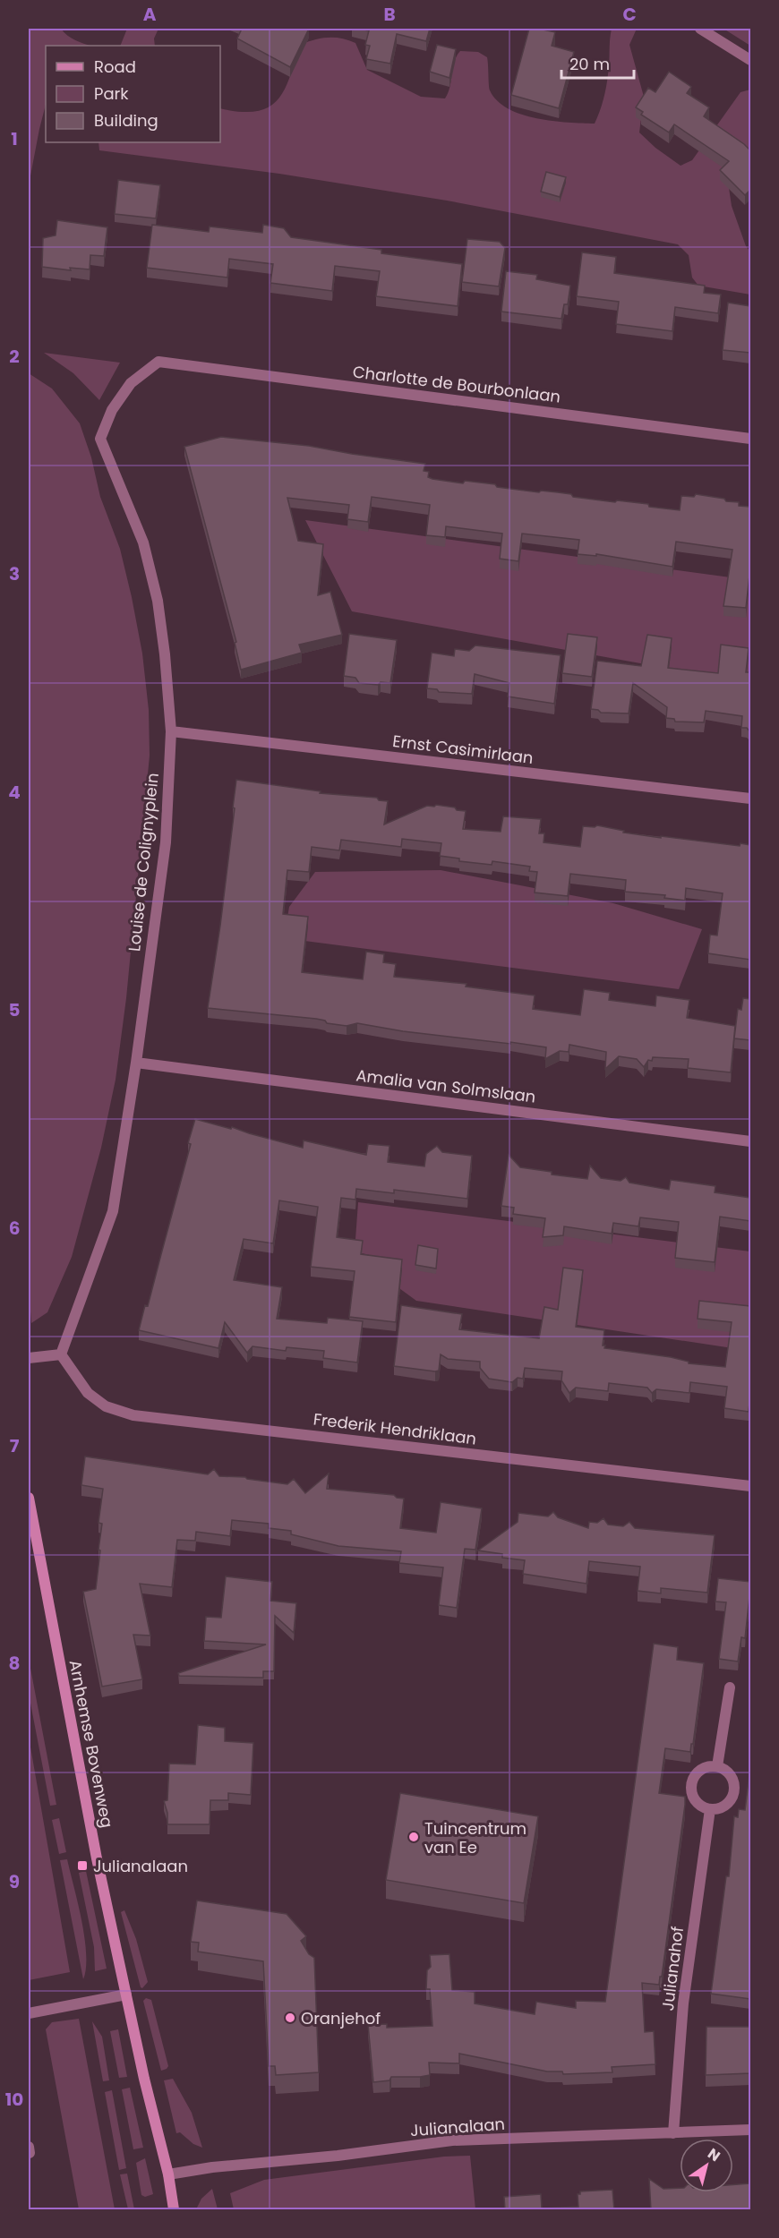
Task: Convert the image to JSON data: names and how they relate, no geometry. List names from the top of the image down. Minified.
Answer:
{"streets":{"main road":["Arnhemse Bovenweg"],"street":["Charlotte de Bourbonlaan","Ernst Casimirlaan","Louise de Colignyplein","Amalia van Solmslaan","Frederik Hendriklaan","Julianahof","Julianalaan"]},"crossings":[["Charlotte de Bourbonlaan","Louise de Colignyplein"],["Ernst Casimirlaan","Louise de Colignyplein"],["Louise de Colignyplein","Amalia van Solmslaan"],["Louise de Colignyplein","Frederik Hendriklaan"],["Arnhemse Bovenweg","Julianalaan"],["Julianahof","Julianalaan"]],"places":{"other":["Tuincentrum van Ee","Oranjehof"],"transit":["Julianalaan"]},"legend":["Road","Park","Building"],"scale_bar":"20 m","north":"top right","grid":{"columns":["A","B","C"],"rows":["1","2","3","4","5","6","7","8","9","10"]}}
